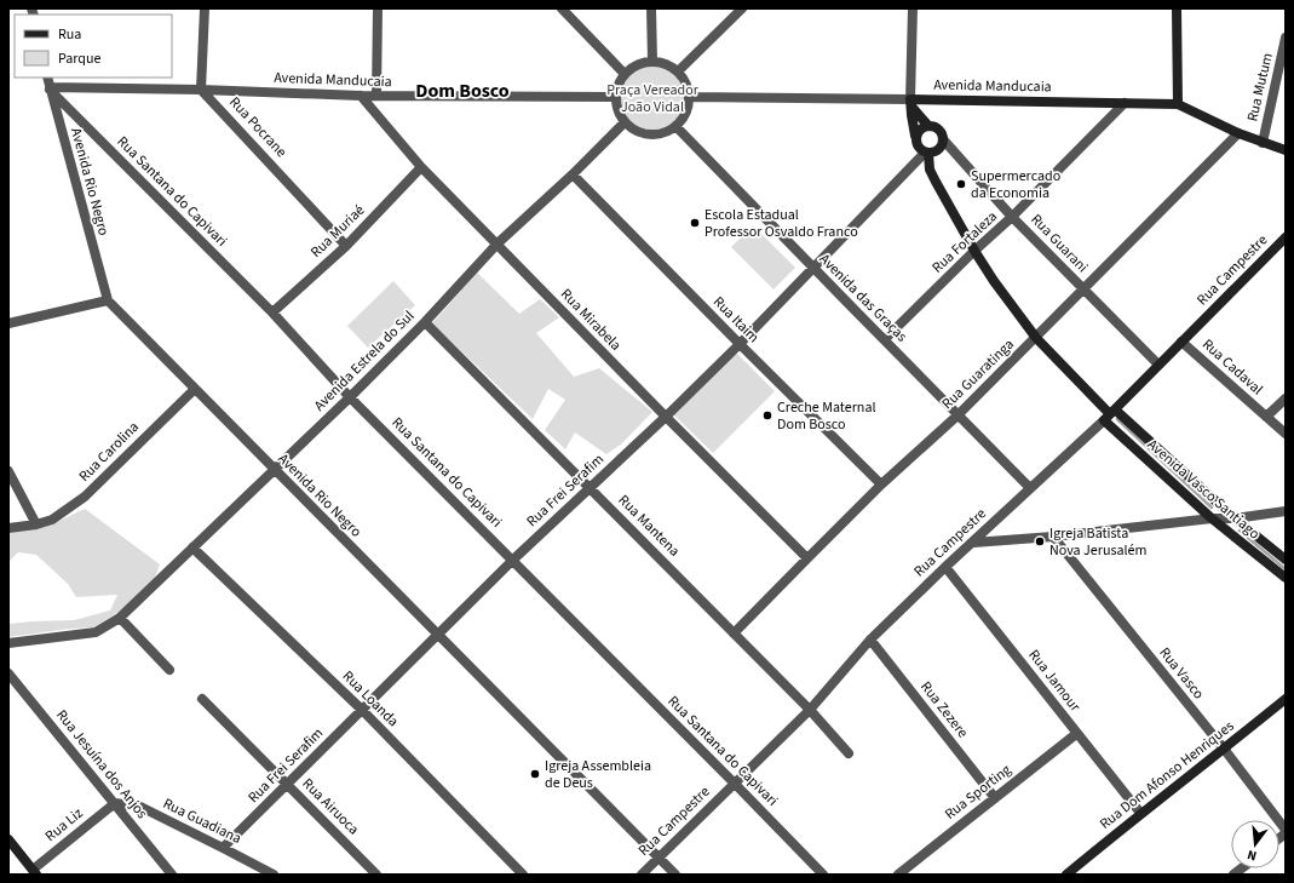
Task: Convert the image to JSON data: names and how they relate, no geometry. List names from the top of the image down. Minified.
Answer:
{"streets":{"street":["Avenida Manducaia","Rua Mutum","Rua Pocrane","Avenida Rio Negro","Rua Santana do Capivari","Rua Muriaé","Rua Fortaleza","Rua Guarani","Rua Campestre","Avenida das Graças","Rua Mirabela","Rua Itaim","Avenida Estrela do Sul","Rua Cadaval","Rua Guaratinga","Rua Carolina","Avenida Vasco Santiago","Rua Frei Serafim","Rua Mantena","Rua Vasco","Rua Jamour","Rua Loanda","Rua Zezere","Rua Jesuína dos Anjos","Rua Dom Afonso Henriques","Rua Sporting","Rua Airuoca","Rua Guadiana","Rua Liz"]},"crossings":[["Avenida Manducaia","Rua Mutum"],["Avenida Manducaia","Rua Pocrane"],["Avenida Manducaia","Avenida Rio Negro"],["Avenida Manducaia","Rua Santana do Capivari"],["Avenida Manducaia","Rua Fortaleza"],["Avenida Manducaia","Rua Guarani"],["Avenida Manducaia","Avenida das Graças"],["Avenida Manducaia","Rua Mirabela"],["Avenida Manducaia","Avenida Estrela do Sul"],["Avenida Manducaia","Rua Guaratinga"],["Rua Pocrane","Rua Muriaé"],["Avenida Rio Negro","Rua Santana do Capivari"],["Avenida Rio Negro","Rua Campestre"],["Avenida Rio Negro","Avenida Estrela do Sul"],["Avenida Rio Negro","Rua Carolina"],["Avenida Rio Negro","Rua Frei Serafim"],["Rua Santana do Capivari","Rua Muriaé"],["Rua Santana do Capivari","Rua Campestre"],["Rua Santana do Capivari","Avenida Estrela do Sul"],["Rua Santana do Capivari","Rua Frei Serafim"],["Rua Muriaé","Rua Mirabela"],["Rua Fortaleza","Rua Guarani"],["Rua Fortaleza","Avenida das Graças"],["Rua Fortaleza","Avenida Vasco Santiago"],["Rua Guarani","Rua Campestre"],["Rua Guarani","Rua Guaratinga"],["Rua Guarani","Avenida Vasco Santiago"],["Rua Guarani","Rua Frei Serafim"],["Rua Campestre","Avenida das Graças"],["Rua Campestre","Rua Cadaval"],["Rua Campestre","Avenida Vasco Santiago"],["Rua Campestre","Rua Mantena"],["Rua Campestre","Rua Jamour"],["Rua Campestre","Rua Zezere"],["Avenida das Graças","Avenida Estrela do Sul"],["Avenida das Graças","Rua Guaratinga"],["Avenida das Graças","Rua Frei Serafim"],["Rua Mirabela","Avenida Estrela do Sul"],["Rua Mirabela","Rua Guaratinga"],["Rua Mirabela","Rua Frei Serafim"],["Rua Itaim","Avenida Estrela do Sul"],["Rua Itaim","Rua Guaratinga"],["Rua Itaim","Rua Frei Serafim"],["Avenida Estrela do Sul","Rua Mantena"],["Avenida Estrela do Sul","Rua Loanda"],["Rua Guaratinga","Avenida Vasco Santiago"],["Rua Guaratinga","Rua Mantena"],["Avenida Vasco Santiago","Rua Frei Serafim"],["Rua Frei Serafim","Rua Mantena"],["Rua Frei Serafim","Rua Loanda"],["Rua Frei Serafim","Rua Airuoca"],["Rua Frei Serafim","Rua Guadiana"],["Rua Vasco","Rua Dom Afonso Henriques"],["Rua Jamour","Rua Dom Afonso Henriques"],["Rua Jamour","Rua Sporting"],["Rua Zezere","Rua Sporting"],["Rua Jesuína dos Anjos","Rua Guadiana"],["Rua Jesuína dos Anjos","Rua Liz"],["Rua Guadiana","Rua Liz"]],"districts":["Dom Bosco"],"parks":["Praça Vereador João Vidal"],"places":["Supermercado da Economia","Escola Estadual Professor Osvaldo Franco","Creche Maternal Dom Bosco","Igreja Batista Nova Jerusalém","Igreja Assembleia de Deus"],"legend":["Rua","Parque"],"north":"bottom"}
